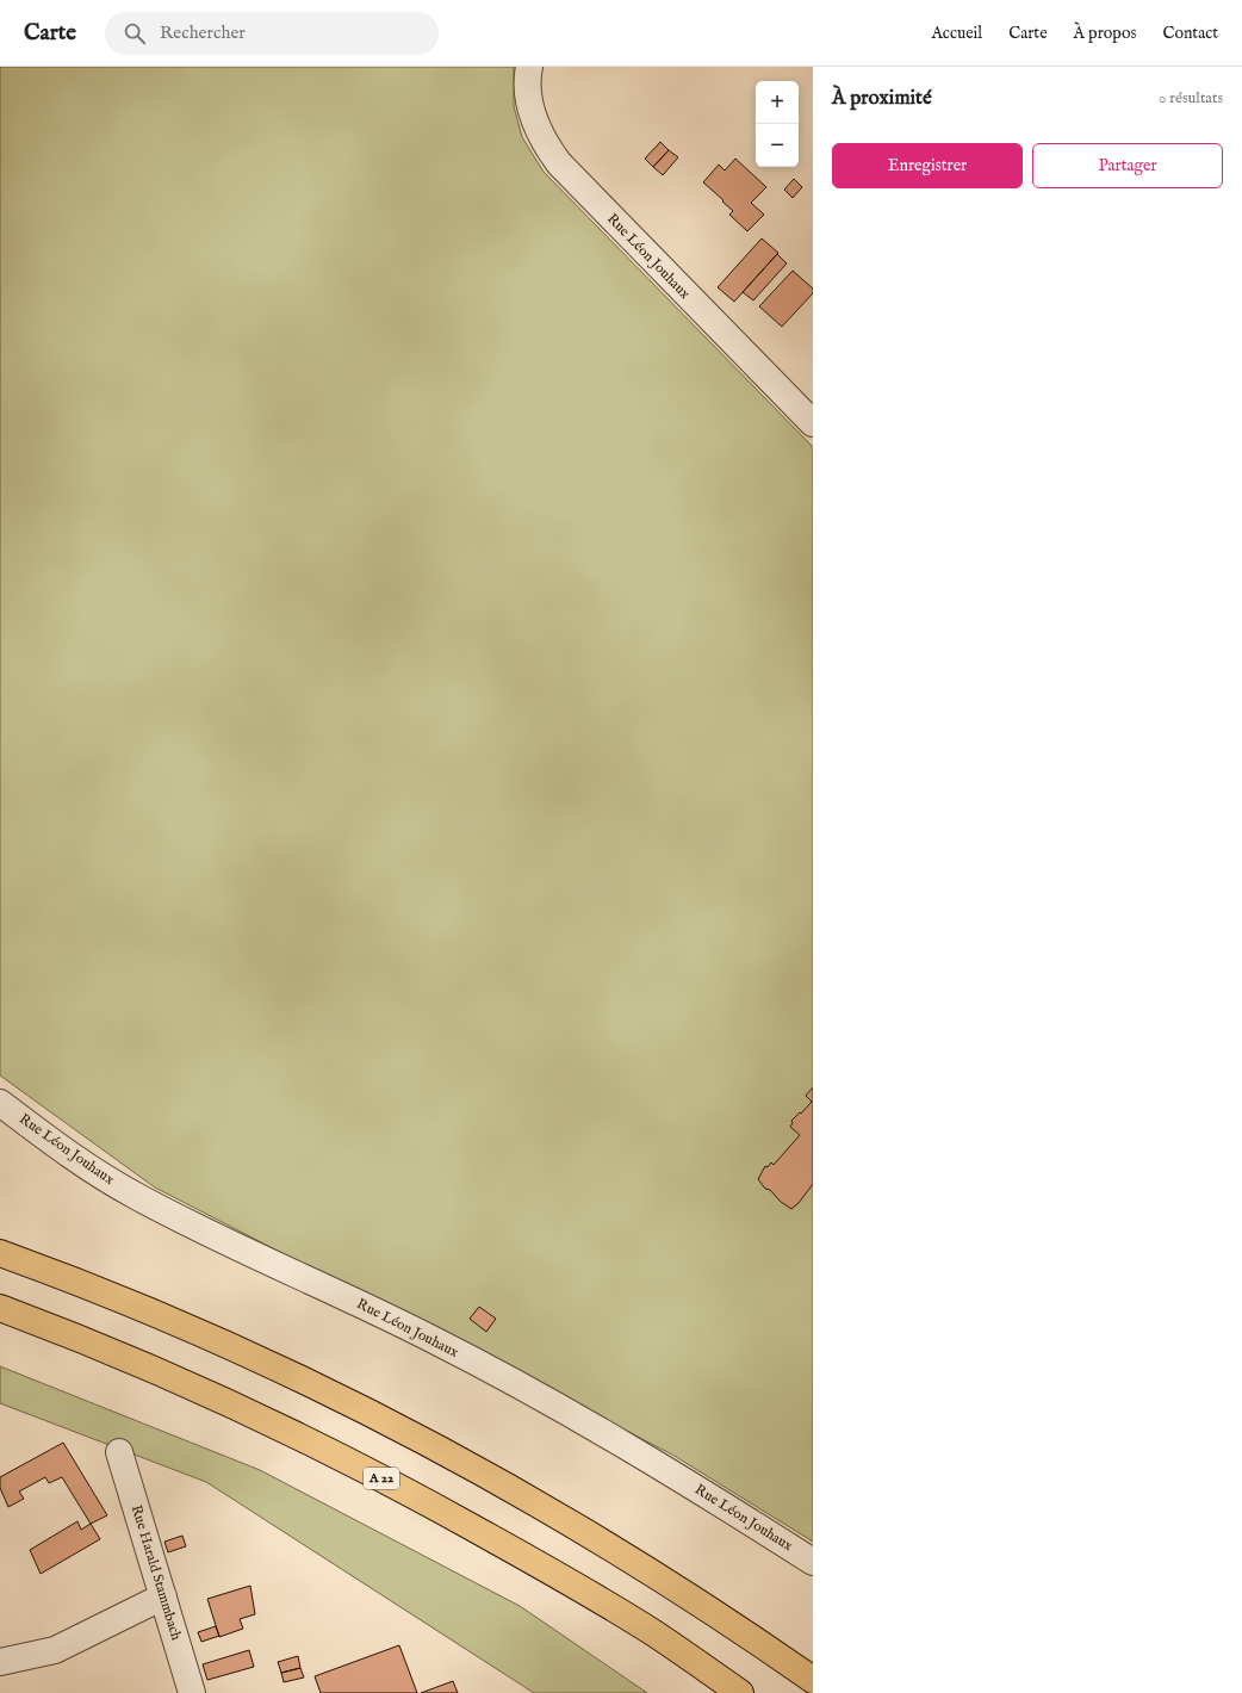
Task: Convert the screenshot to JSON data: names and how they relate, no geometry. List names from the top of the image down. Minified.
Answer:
{"streets":{"highway":["A 22"],"street":["Rue Léon Jouhaux","Rue Harald Stammbach"]},"page":{"header":"Carte","search":"Rechercher","nav":["Accueil","Carte","À propos","Contact"],"heading":["À proximité","0 résultats"],"map_buttons":["+","−"],"buttons":["Enregistrer","Partager"]}}
